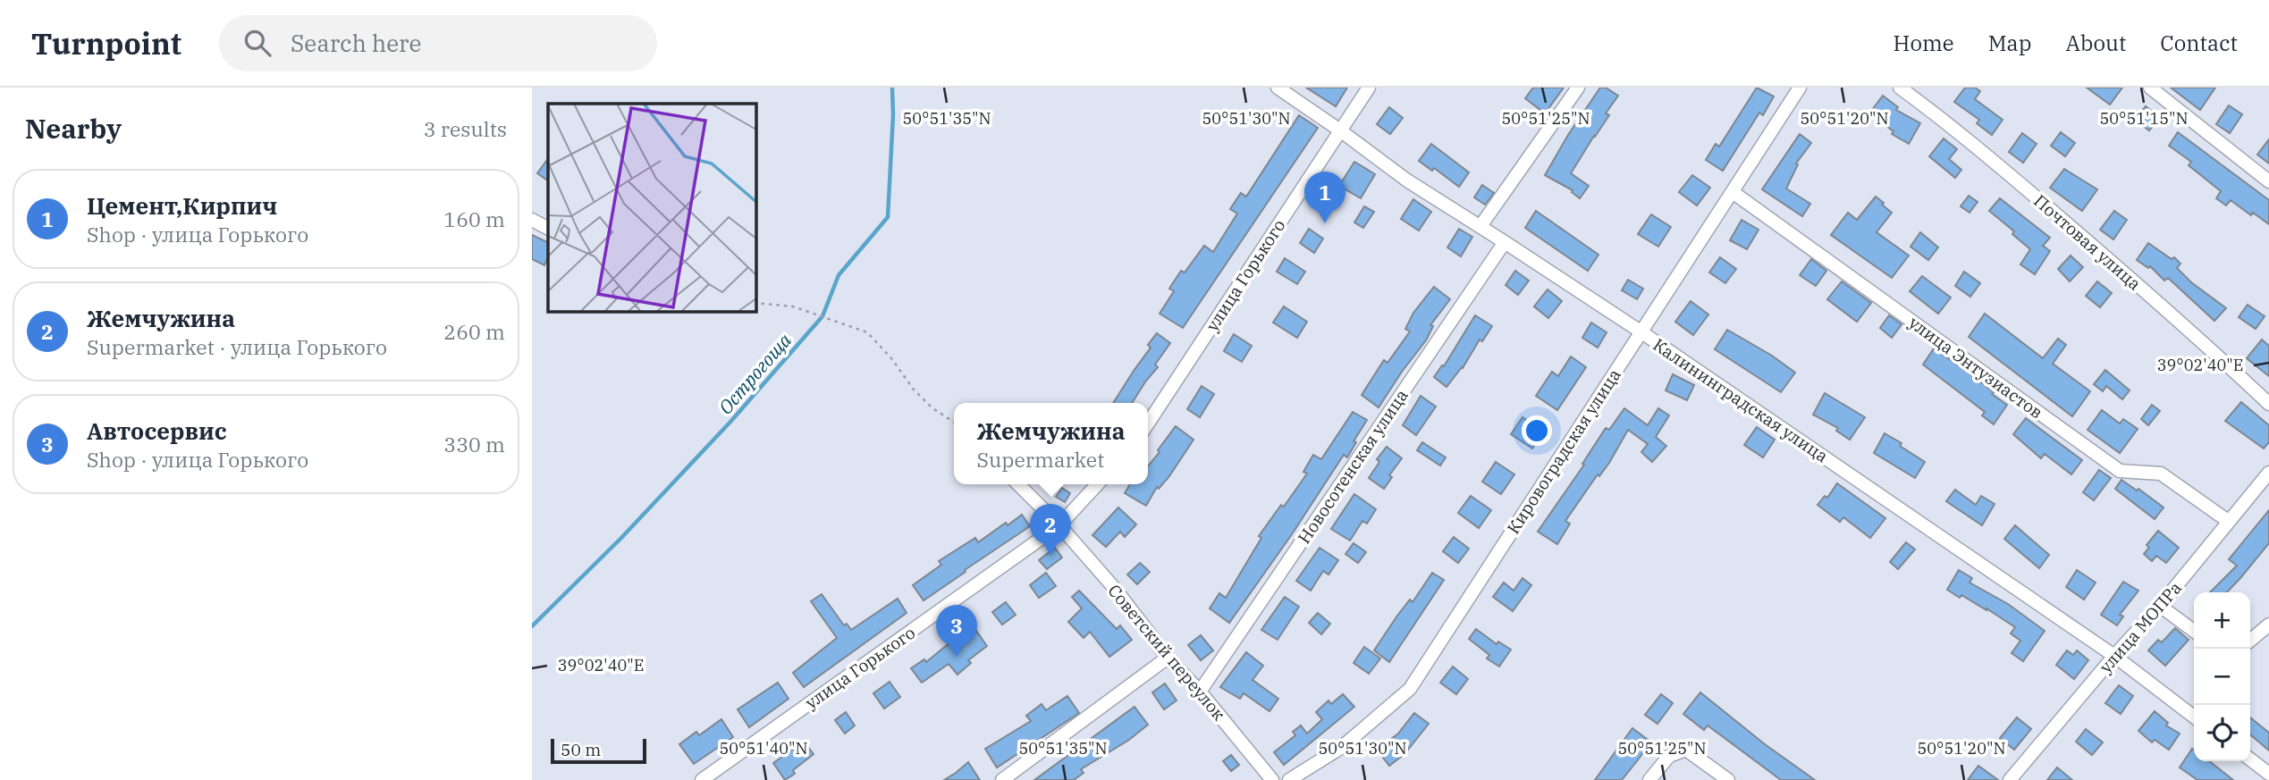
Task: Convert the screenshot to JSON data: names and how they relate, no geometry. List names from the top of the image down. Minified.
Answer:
{"streets":{"street":["Почтовая улица","улица Горького","улица Энтузиастов","Калининградская улица","Кировоградская улица","Новосотенская улица","улица МОПРа","Советский переулок"]},"crossings":[["улица Горького","Калининградская улица"],["улица Горького","Советский переулок"],["улица Энтузиастов","Кировоградская улица"],["улица Энтузиастов","улица МОПРа"],["Калининградская улица","Кировоградская улица"],["Калининградская улица","Новосотенская улица"],["Калининградская улица","улица МОПРа"],["Новосотенская улица","Советский переулок"]],"water":["Острогоща"],"scale_bar":"50 m","page":{"header":"Turnpoint","search":"Search here","nav":["Home","Map","About","Contact"],"heading":["Nearby","3 results"],"list":[{"mark":"1","name":"Цемент,Кирпич","note":"Shop · улица Горького","value":"160 m"},{"mark":"2","name":"Жемчужина","note":"Supermarket · улица Горького","value":"260 m"},{"mark":"3","name":"Автосервис","note":"Shop · улица Горького","value":"330 m"}],"pins":["1","2","3"],"popup":["Жемчужина","Supermarket"],"map_buttons":["+","−"],"scale":"50 m"},"coordinates":["50°51'35\"N","50°51'30\"N","50°51'25\"N","50°51'20\"N","50°51'15\"N","39°02'40\"E","50°51'40\"N"]}
